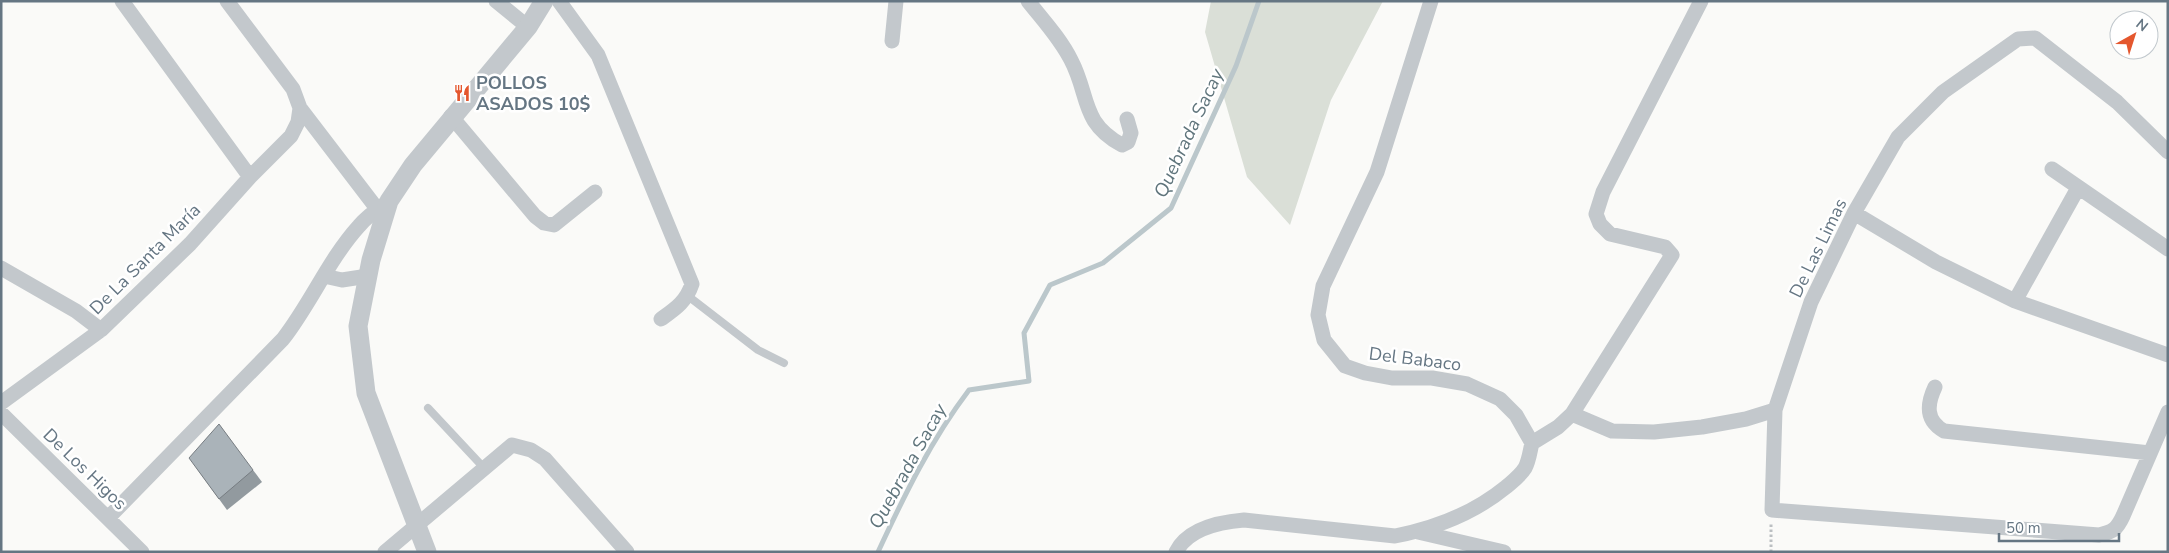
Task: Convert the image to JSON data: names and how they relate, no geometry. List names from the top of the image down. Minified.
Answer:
{"streets":{"street":["De Las Limas","De La Santa María","Del Babaco","De Los Higos"]},"water":["Quebrada Sacay"],"places":{"restaurant":["POLLOS ASADOS 10$"]},"scale_bar":"50 m","north":"top right"}
